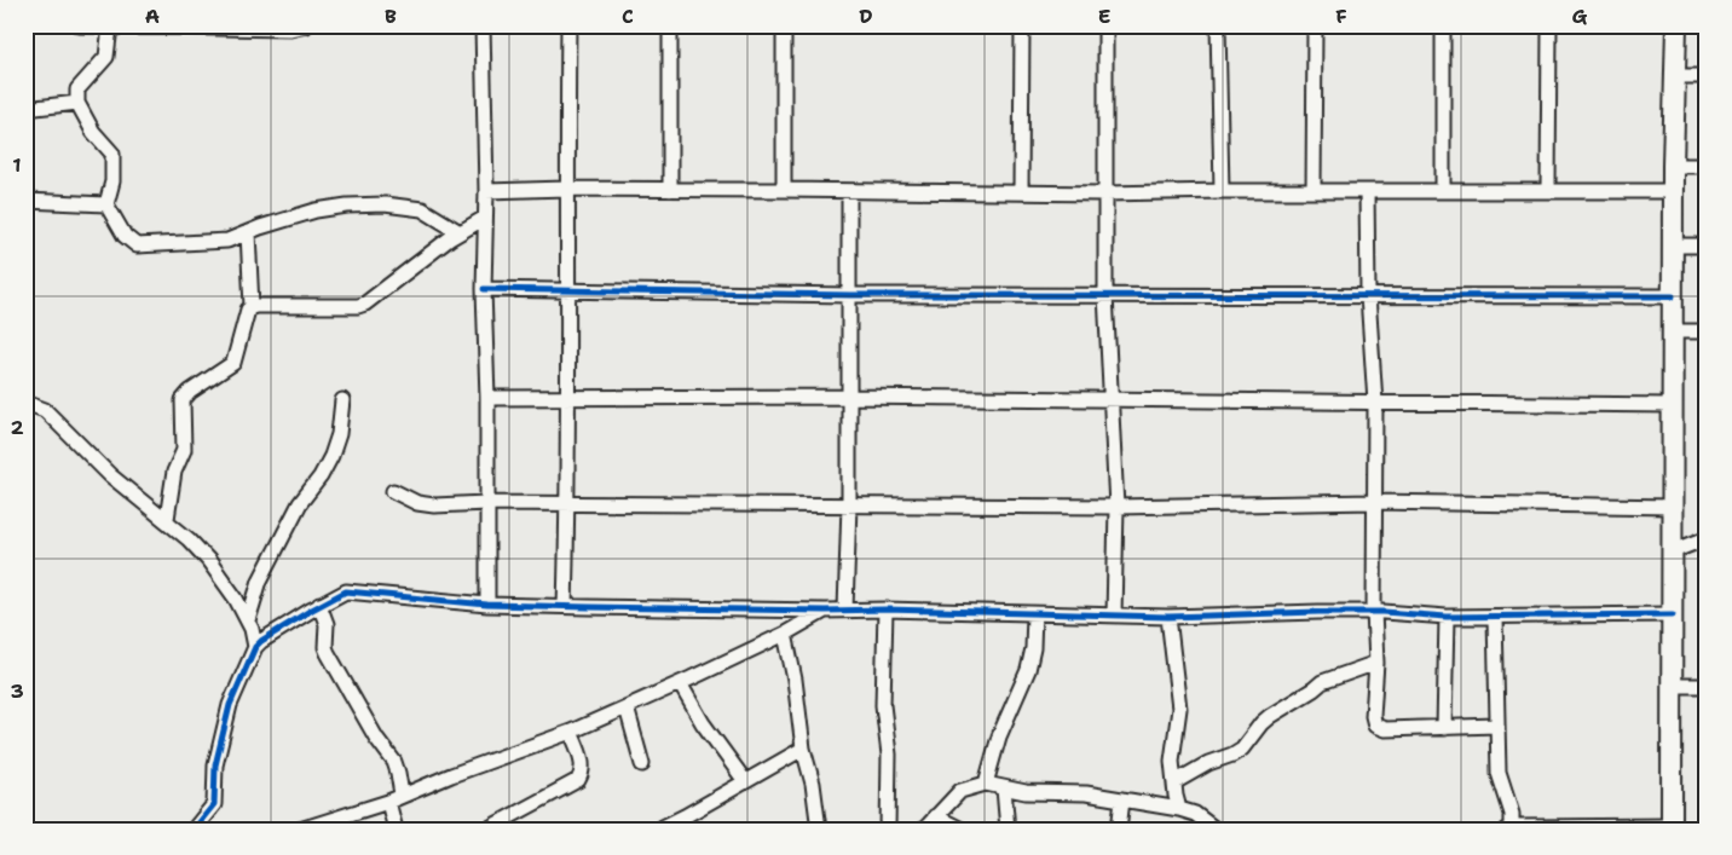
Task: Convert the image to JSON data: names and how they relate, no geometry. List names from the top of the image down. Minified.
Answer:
{"grid":{"columns":["A","B","C","D","E","F","G"],"rows":["1","2","3"]}}
